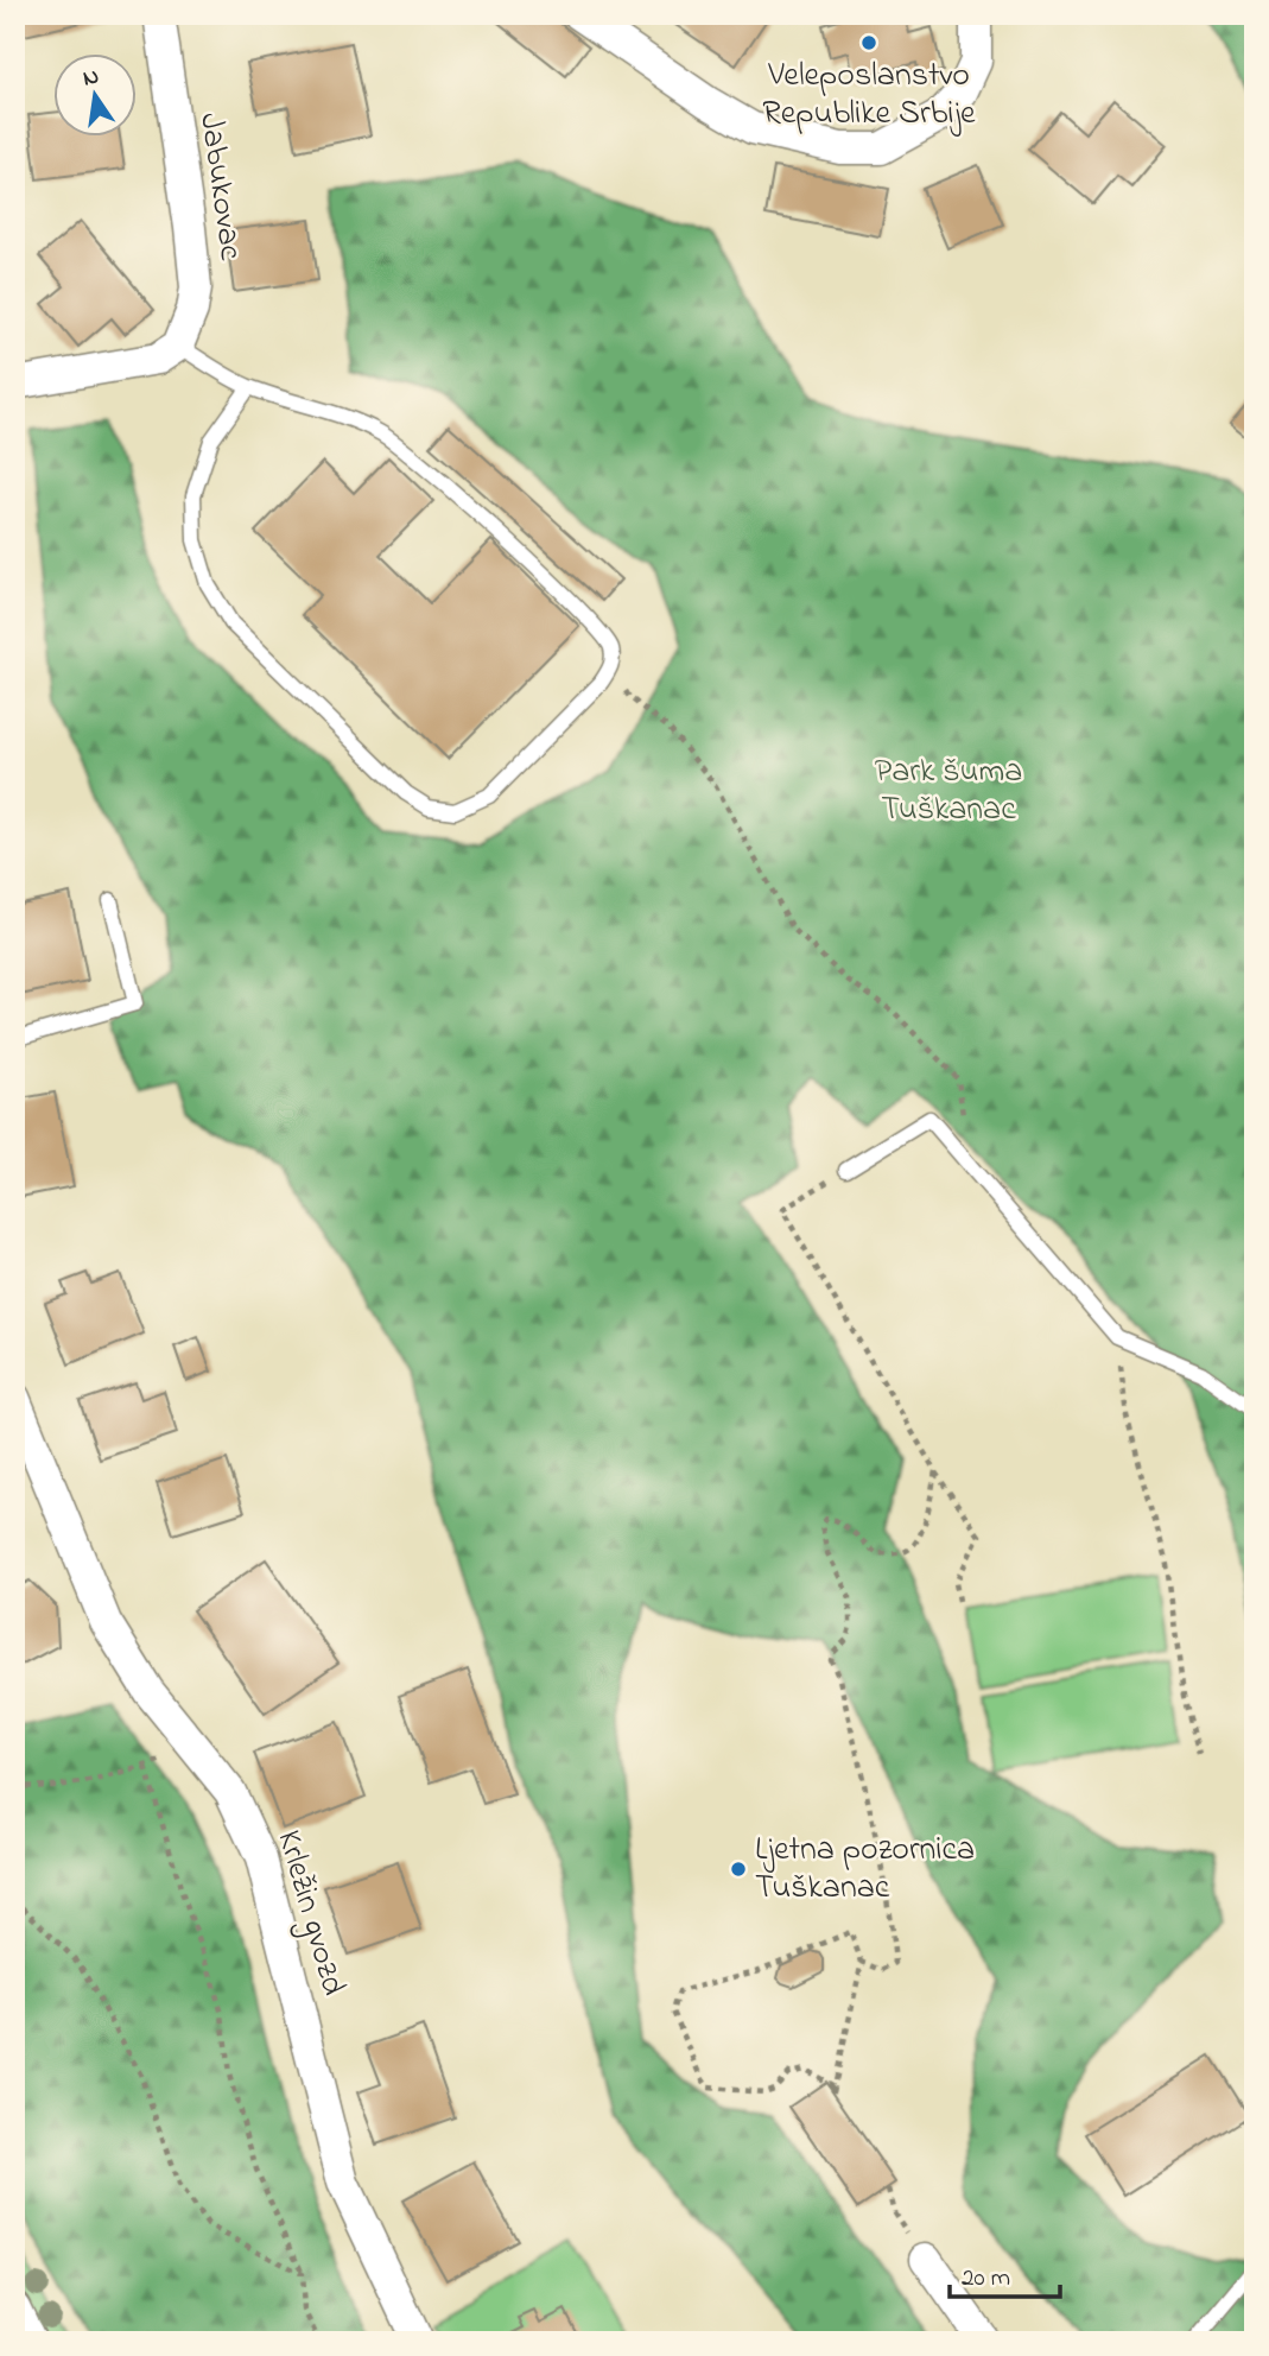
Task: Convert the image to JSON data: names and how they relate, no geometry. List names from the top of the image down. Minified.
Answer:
{"streets":{"street":["Jabukovac","Krležin gvozd"]},"parks":["Park šuma Tuškanac"],"places":["Veleposlanstvo Republike Srbije","Ljetna pozornica Tuškanac"],"scale_bar":"20 m","north":"top"}
